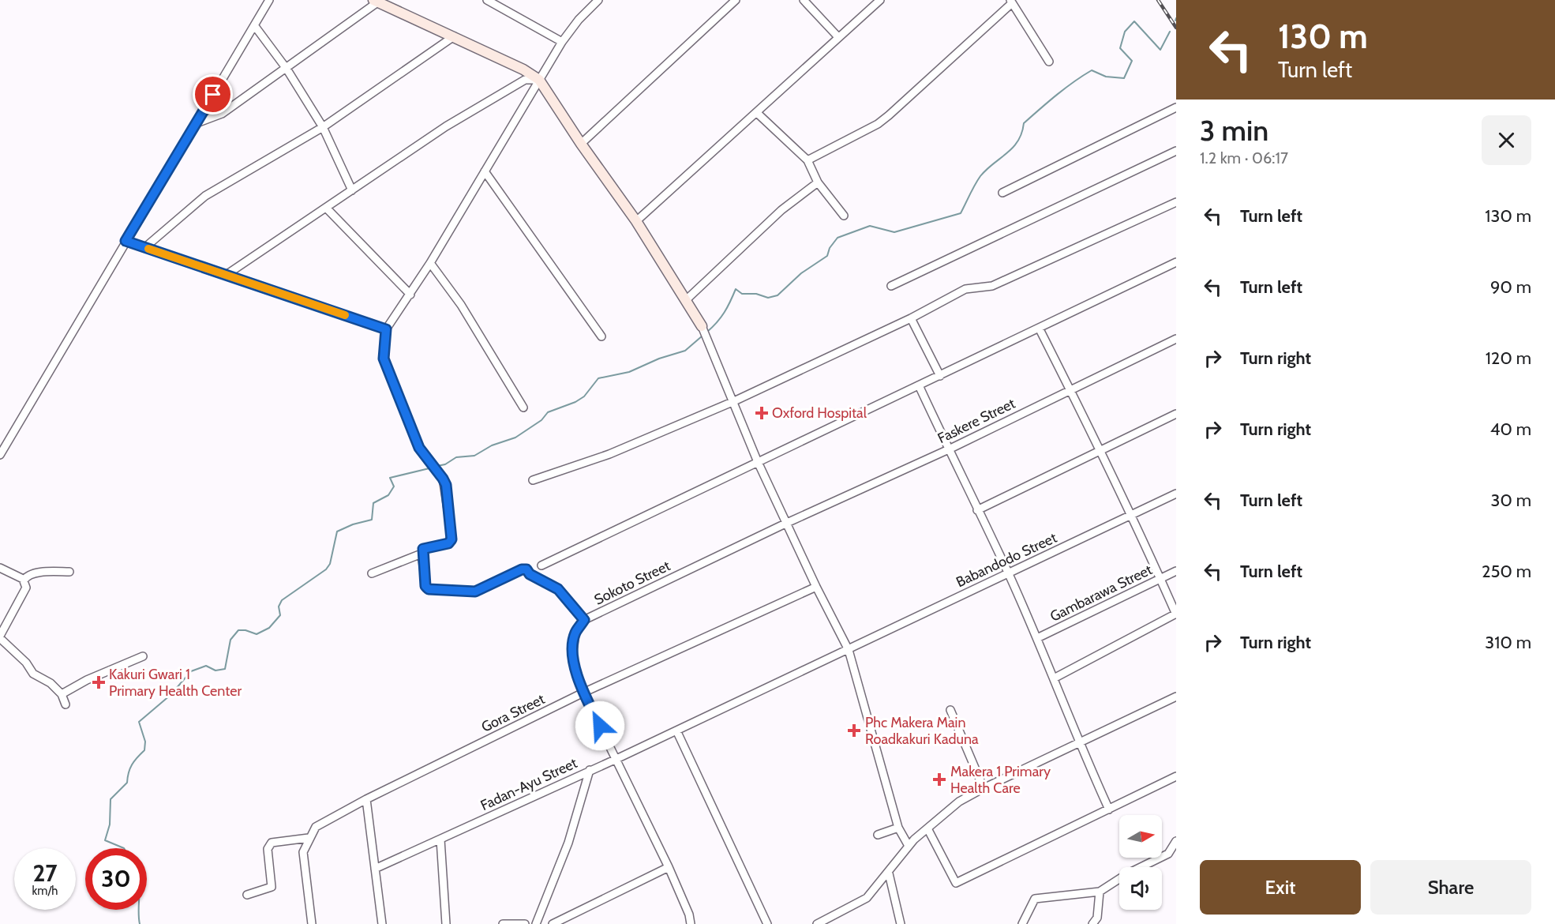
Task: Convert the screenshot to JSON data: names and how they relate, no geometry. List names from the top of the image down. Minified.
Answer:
{"streets":{"street":["Faskere Street","Babandodo Street","Sokoto Street","Gambarawa Street","Gora Street","Fadan-Ayu Street"]},"crossings":[["Faskere Street","Sokoto Street"],["Babandodo Street","Fadan-Ayu Street"],["Sokoto Street","Gora Street"],["Sokoto Street","Fadan-Ayu Street"]],"places":{"health":["Oxford Hospital","Kakuri Gwari 1 Primary Health Center","Phc Makera Main Roadkakuri Kaduna","Makera 1 Primary Health Care"]},"north":"right","page":{"turn":["130 m","Turn left"],"heading":["3 min","1.2 km · 06:17"],"list":[{"name":"Turn left","value":"130 m"},{"name":"Turn left","value":"90 m"},{"name":"Turn right","value":"120 m"},{"name":"Turn right","value":"40 m"},{"name":"Turn left","value":"30 m"},{"name":"Turn left","value":"250 m"},{"name":"Turn right","value":"310 m"}],"speed":"27 km/h","limit":"30","buttons":["Exit","Share"]}}
